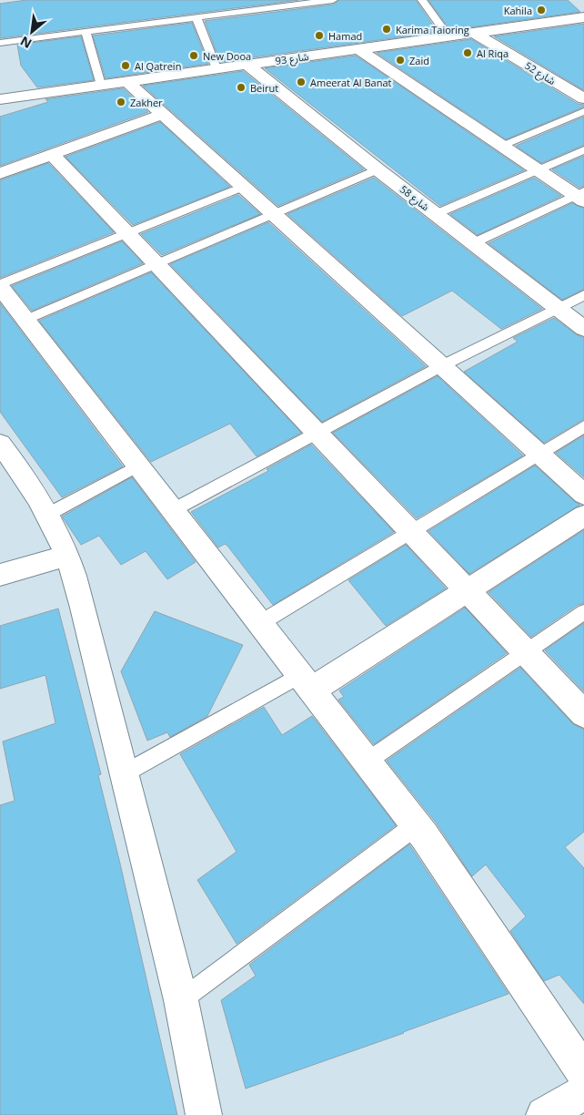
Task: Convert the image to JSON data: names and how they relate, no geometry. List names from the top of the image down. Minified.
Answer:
{"streets":{"street":["شارع 93","شارع 52","شارع 58"]},"crossings":[["شارع 93","شارع 52"],["شارع 93","شارع 58"]],"places":["Kahila","Karima Taioring","Hamad","Al Riqa","New Dooa","Zaid","Al Qatrein","Ameerat Al Banat","Beirut","Zakher"],"north":"bottom left"}
